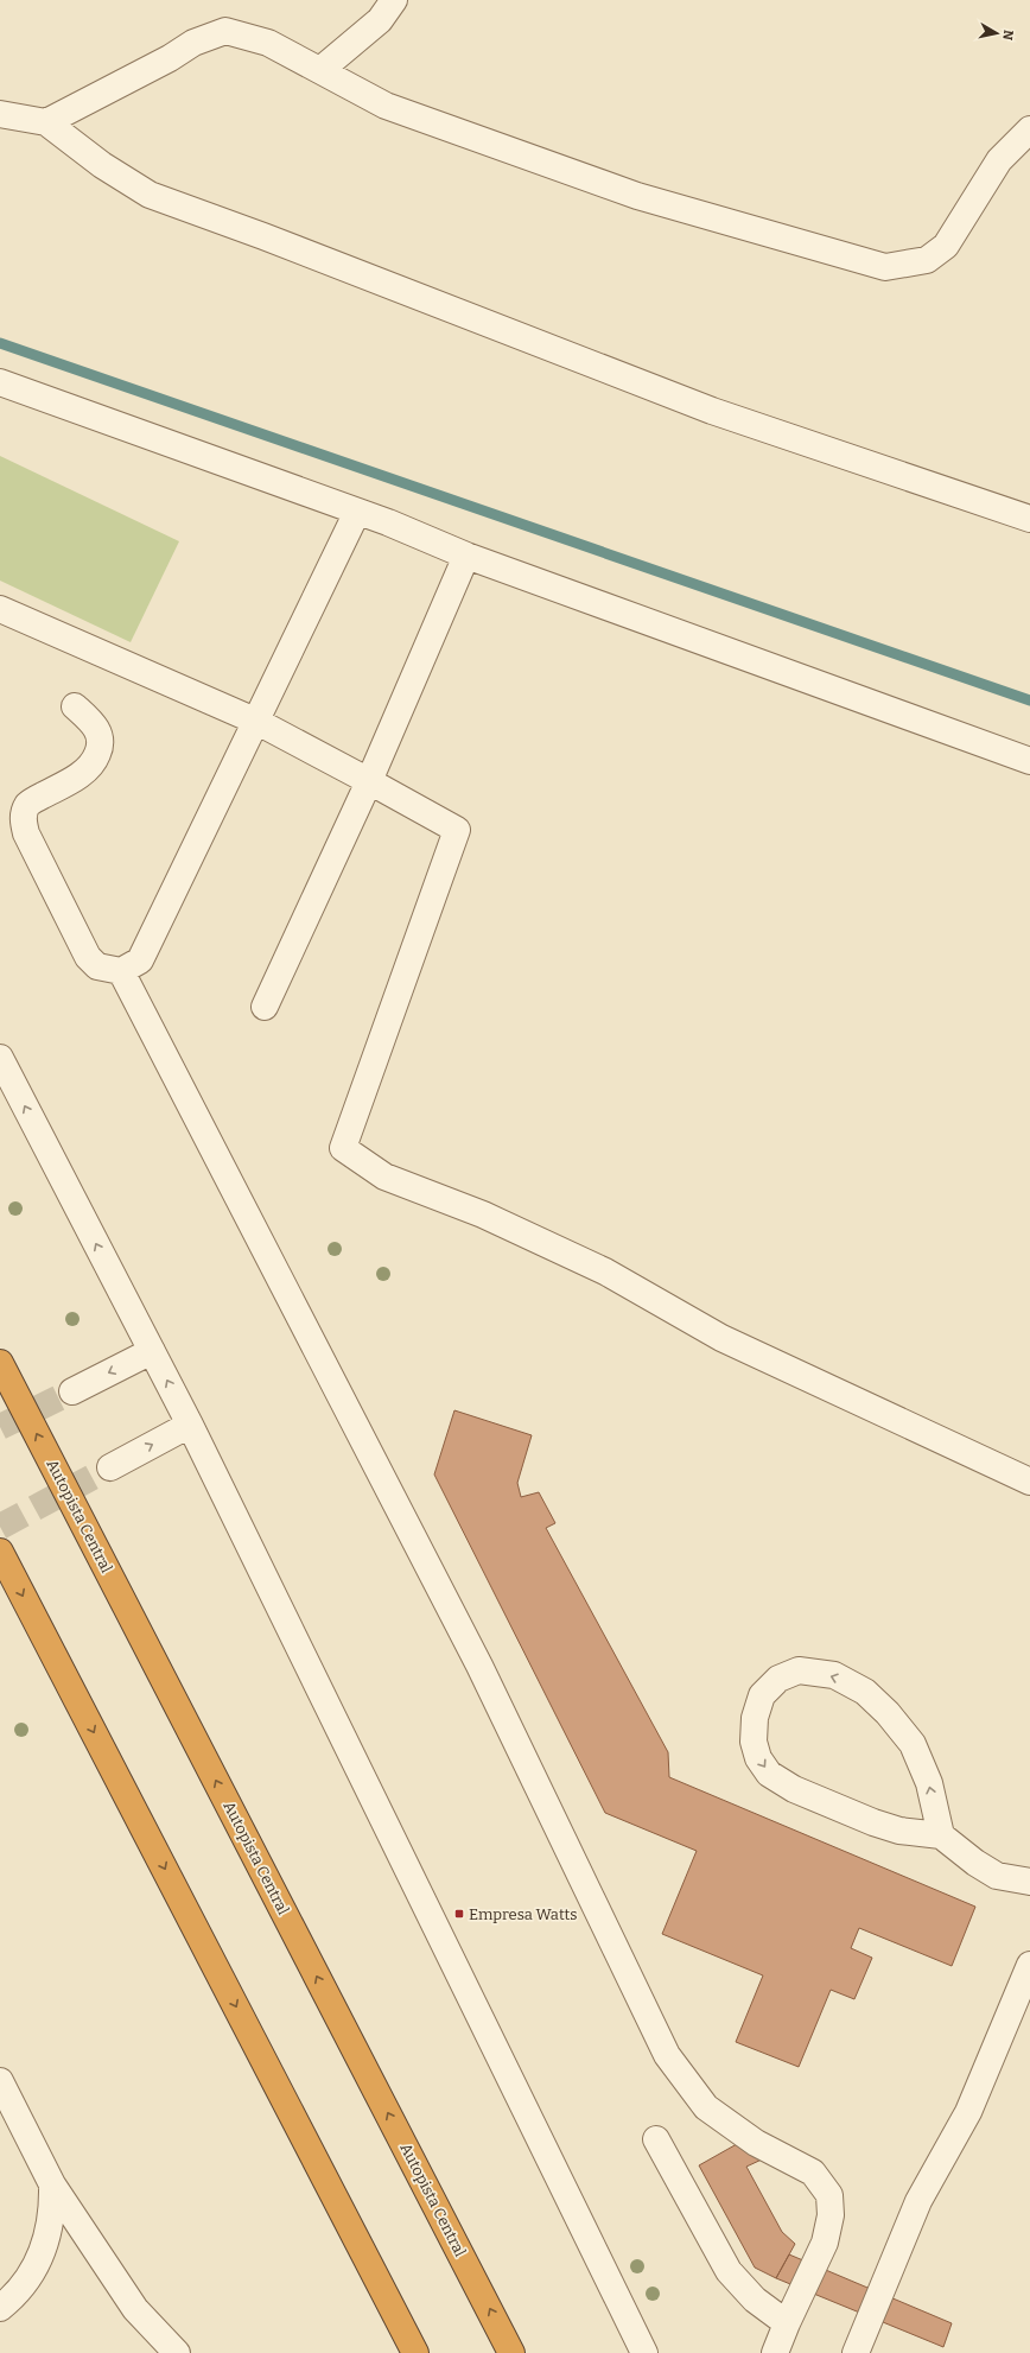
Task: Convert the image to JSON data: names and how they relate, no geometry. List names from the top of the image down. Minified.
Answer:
{"streets":{"highway":["Autopista Central"]},"places":{"transit":["Empresa Watts"]},"north":"right"}
